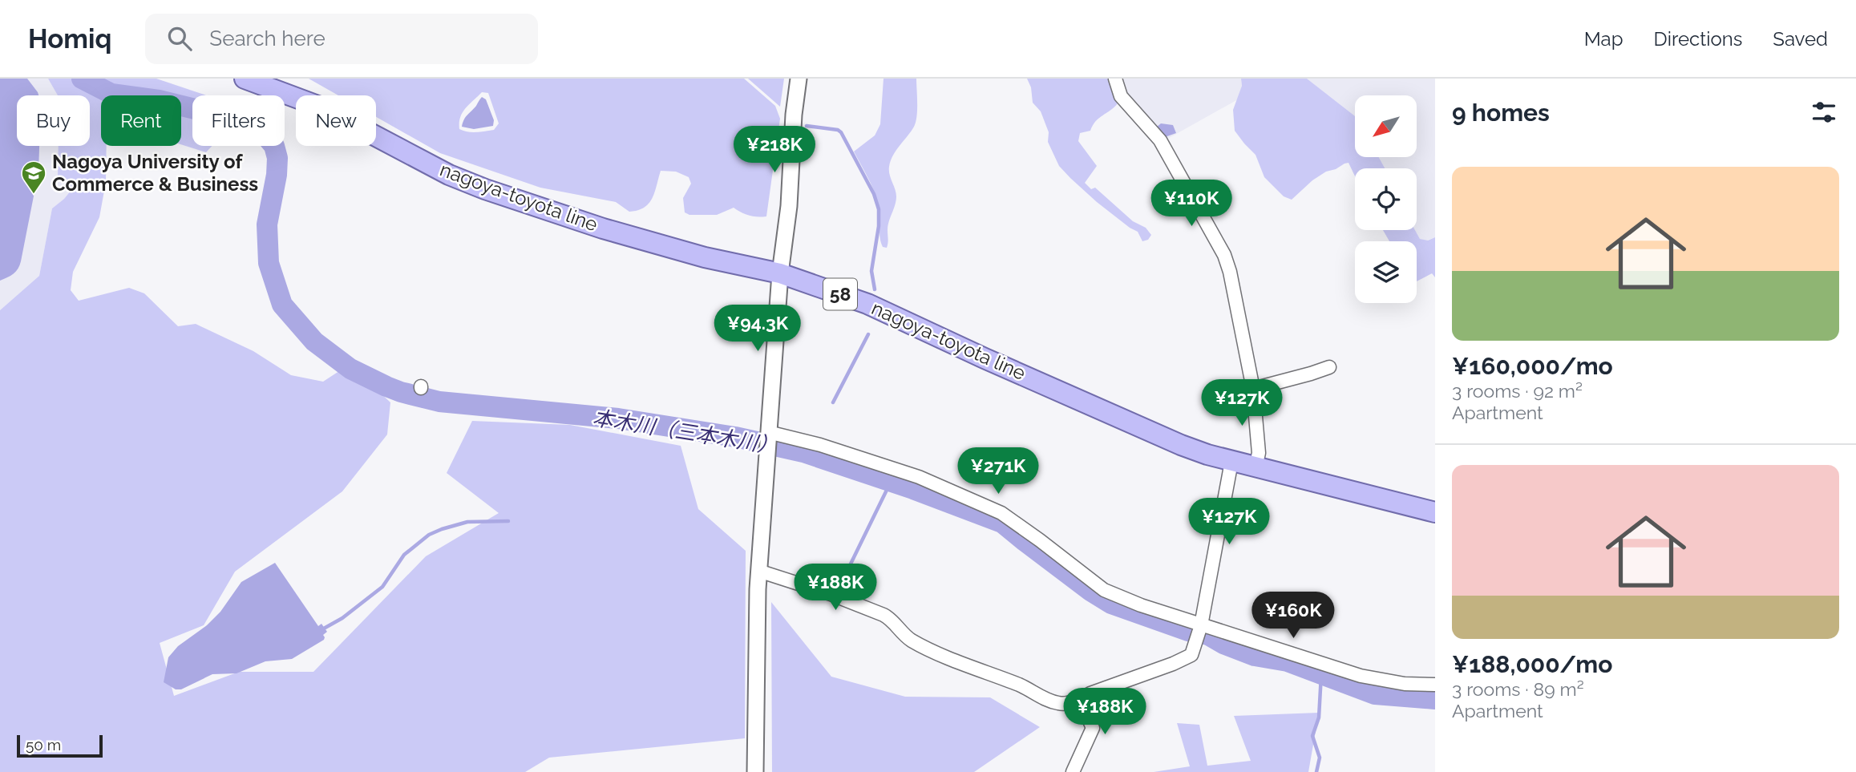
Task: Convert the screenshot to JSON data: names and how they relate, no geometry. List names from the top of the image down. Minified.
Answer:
{"streets":{"main road":["nagoya-toyota line","58"]},"water":["本木川（三本木川）"],"places":{"school or university":["Nagoya University of Commerce & Business"]},"scale_bar":"50 m","north":"bottom left","page":{"header":"Homiq","search":"Search here","nav":["Map","Directions","Saved"],"heading":"9 homes","chip":["Buy","Rent","Filters","New"],"price":["¥218K","¥110K","¥94.3K","¥127K","¥271K","¥127K","¥188K","¥160K","¥188K"],"list":[{"name":"¥160,000/mo","note":"3 rooms · 92 m² · Apartment"},{"name":"¥188,000/mo","note":"3 rooms · 89 m² · Apartment"}],"scale":"50 m"}}
